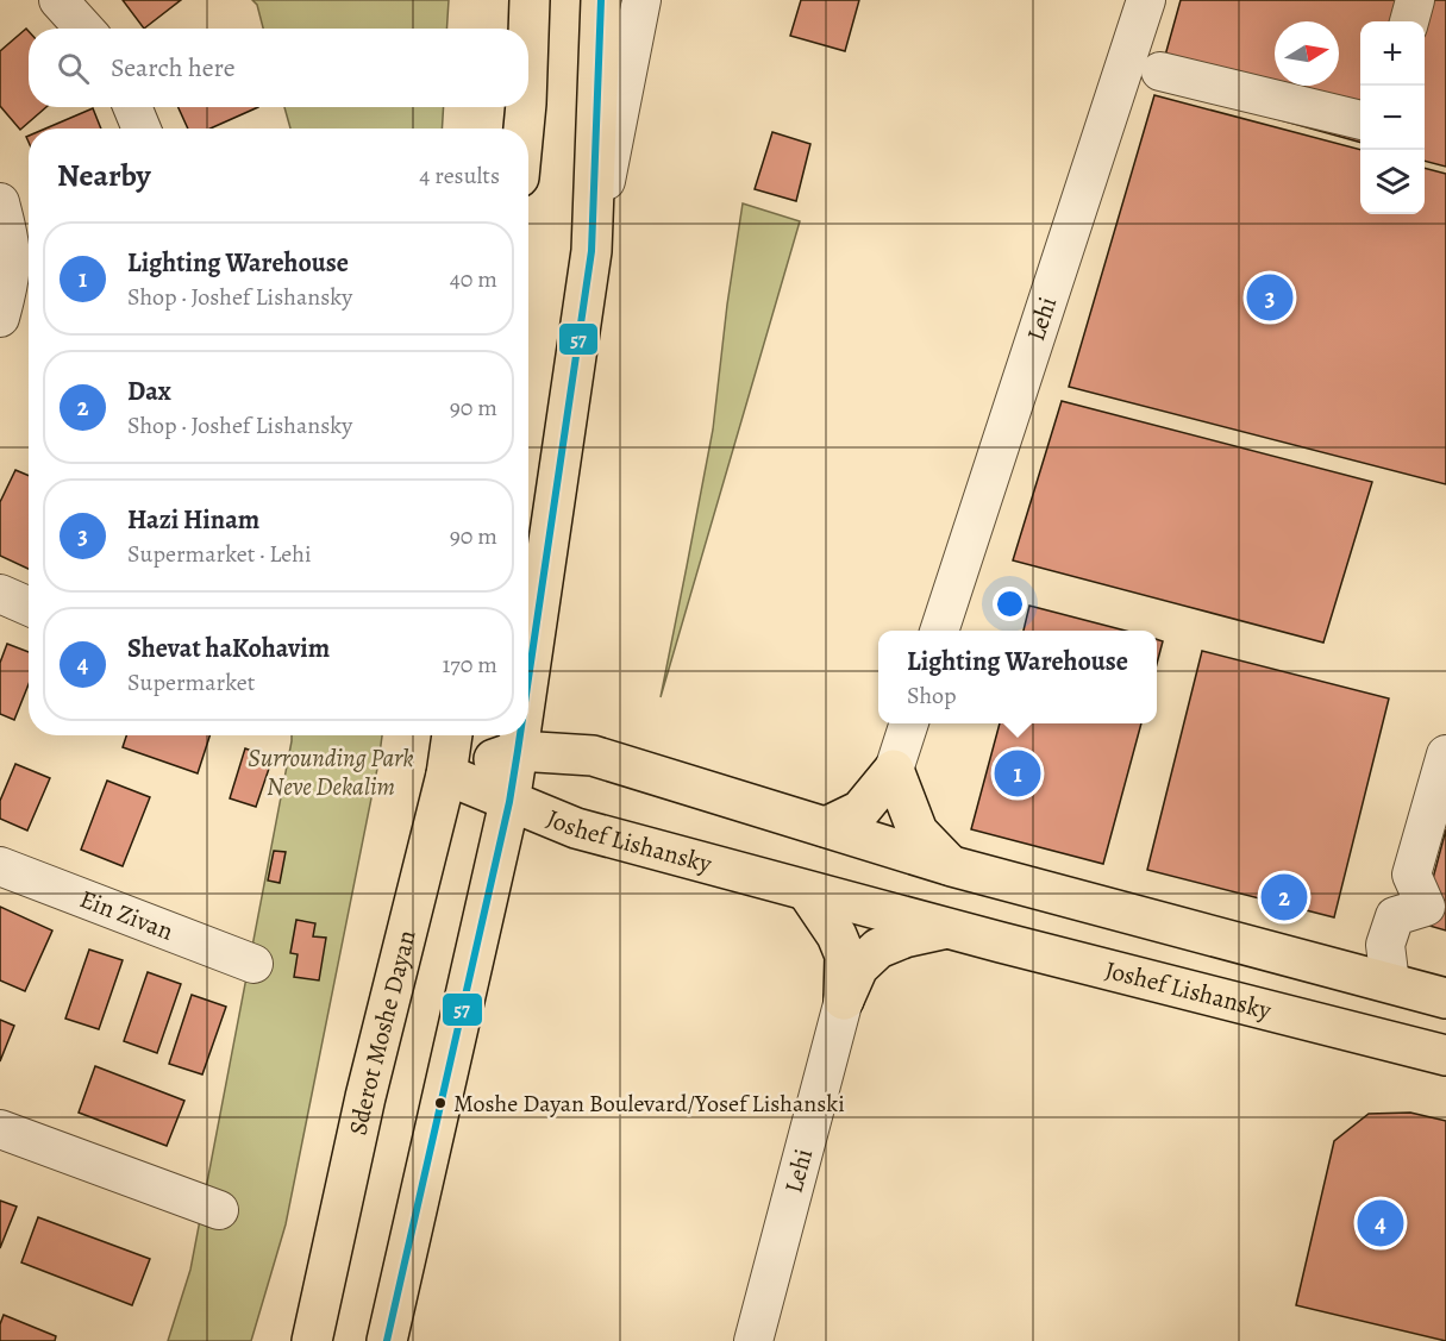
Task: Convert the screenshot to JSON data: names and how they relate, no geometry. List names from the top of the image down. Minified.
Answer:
{"streets":{"main road":["Joshef Lishansky","Sderot Moshe Dayan"],"street":["Lehi","Ein Zivan"]},"crossings":[["Joshef Lishansky","Sderot Moshe Dayan"]],"parks":["Surrounding Park Neve Dekalim"],"places":["Moshe Dayan Boulevard/Yosef Lishanski"],"lines":["transit line 57"],"north":"right","page":{"map_buttons":["+","−"],"search":"Search here","heading":["Nearby","4 results"],"list":[{"mark":"1","name":"Lighting Warehouse","note":"Shop · Joshef Lishansky","value":"40 m"},{"mark":"2","name":"Dax","note":"Shop · Joshef Lishansky","value":"90 m"},{"mark":"3","name":"Hazi Hinam","note":"Supermarket · Lehi","value":"90 m"},{"mark":"4","name":"Shevat haKohavim","note":"Supermarket","value":"170 m"}],"pins":["3","1","2","4"],"popup":["Lighting Warehouse","Shop"]}}
